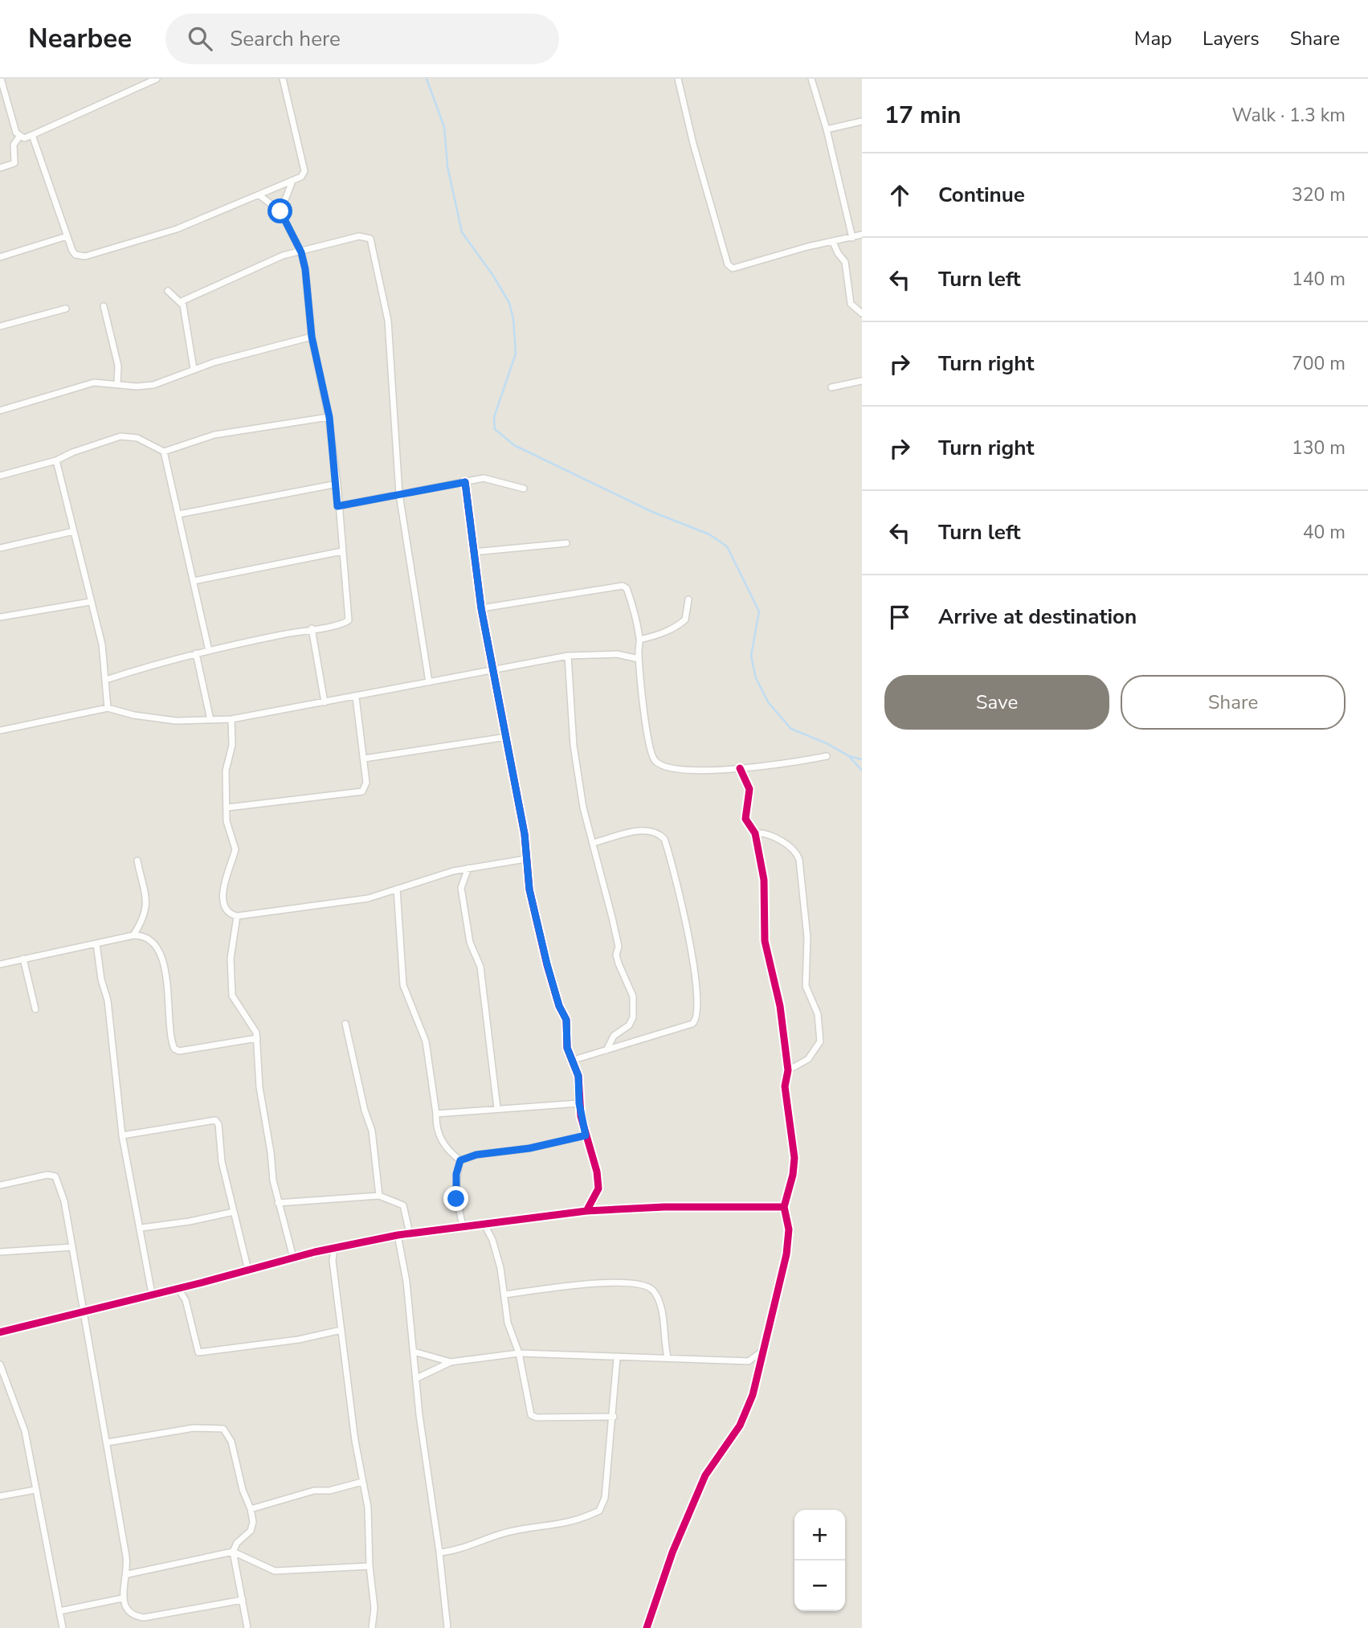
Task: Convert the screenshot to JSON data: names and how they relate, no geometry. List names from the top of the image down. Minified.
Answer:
{"page":{"header":"Nearbee","search":"Search here","nav":["Map","Layers","Share"],"heading":["17 min","Walk · 1.3 km"],"list":[["Continue","320 m"],["Turn left","140 m"],["Turn right","700 m"],["Turn right","130 m"],["Turn left","40 m"],"Arrive at destination"],"buttons":["Save","Share"],"map_buttons":["+","−"]}}
